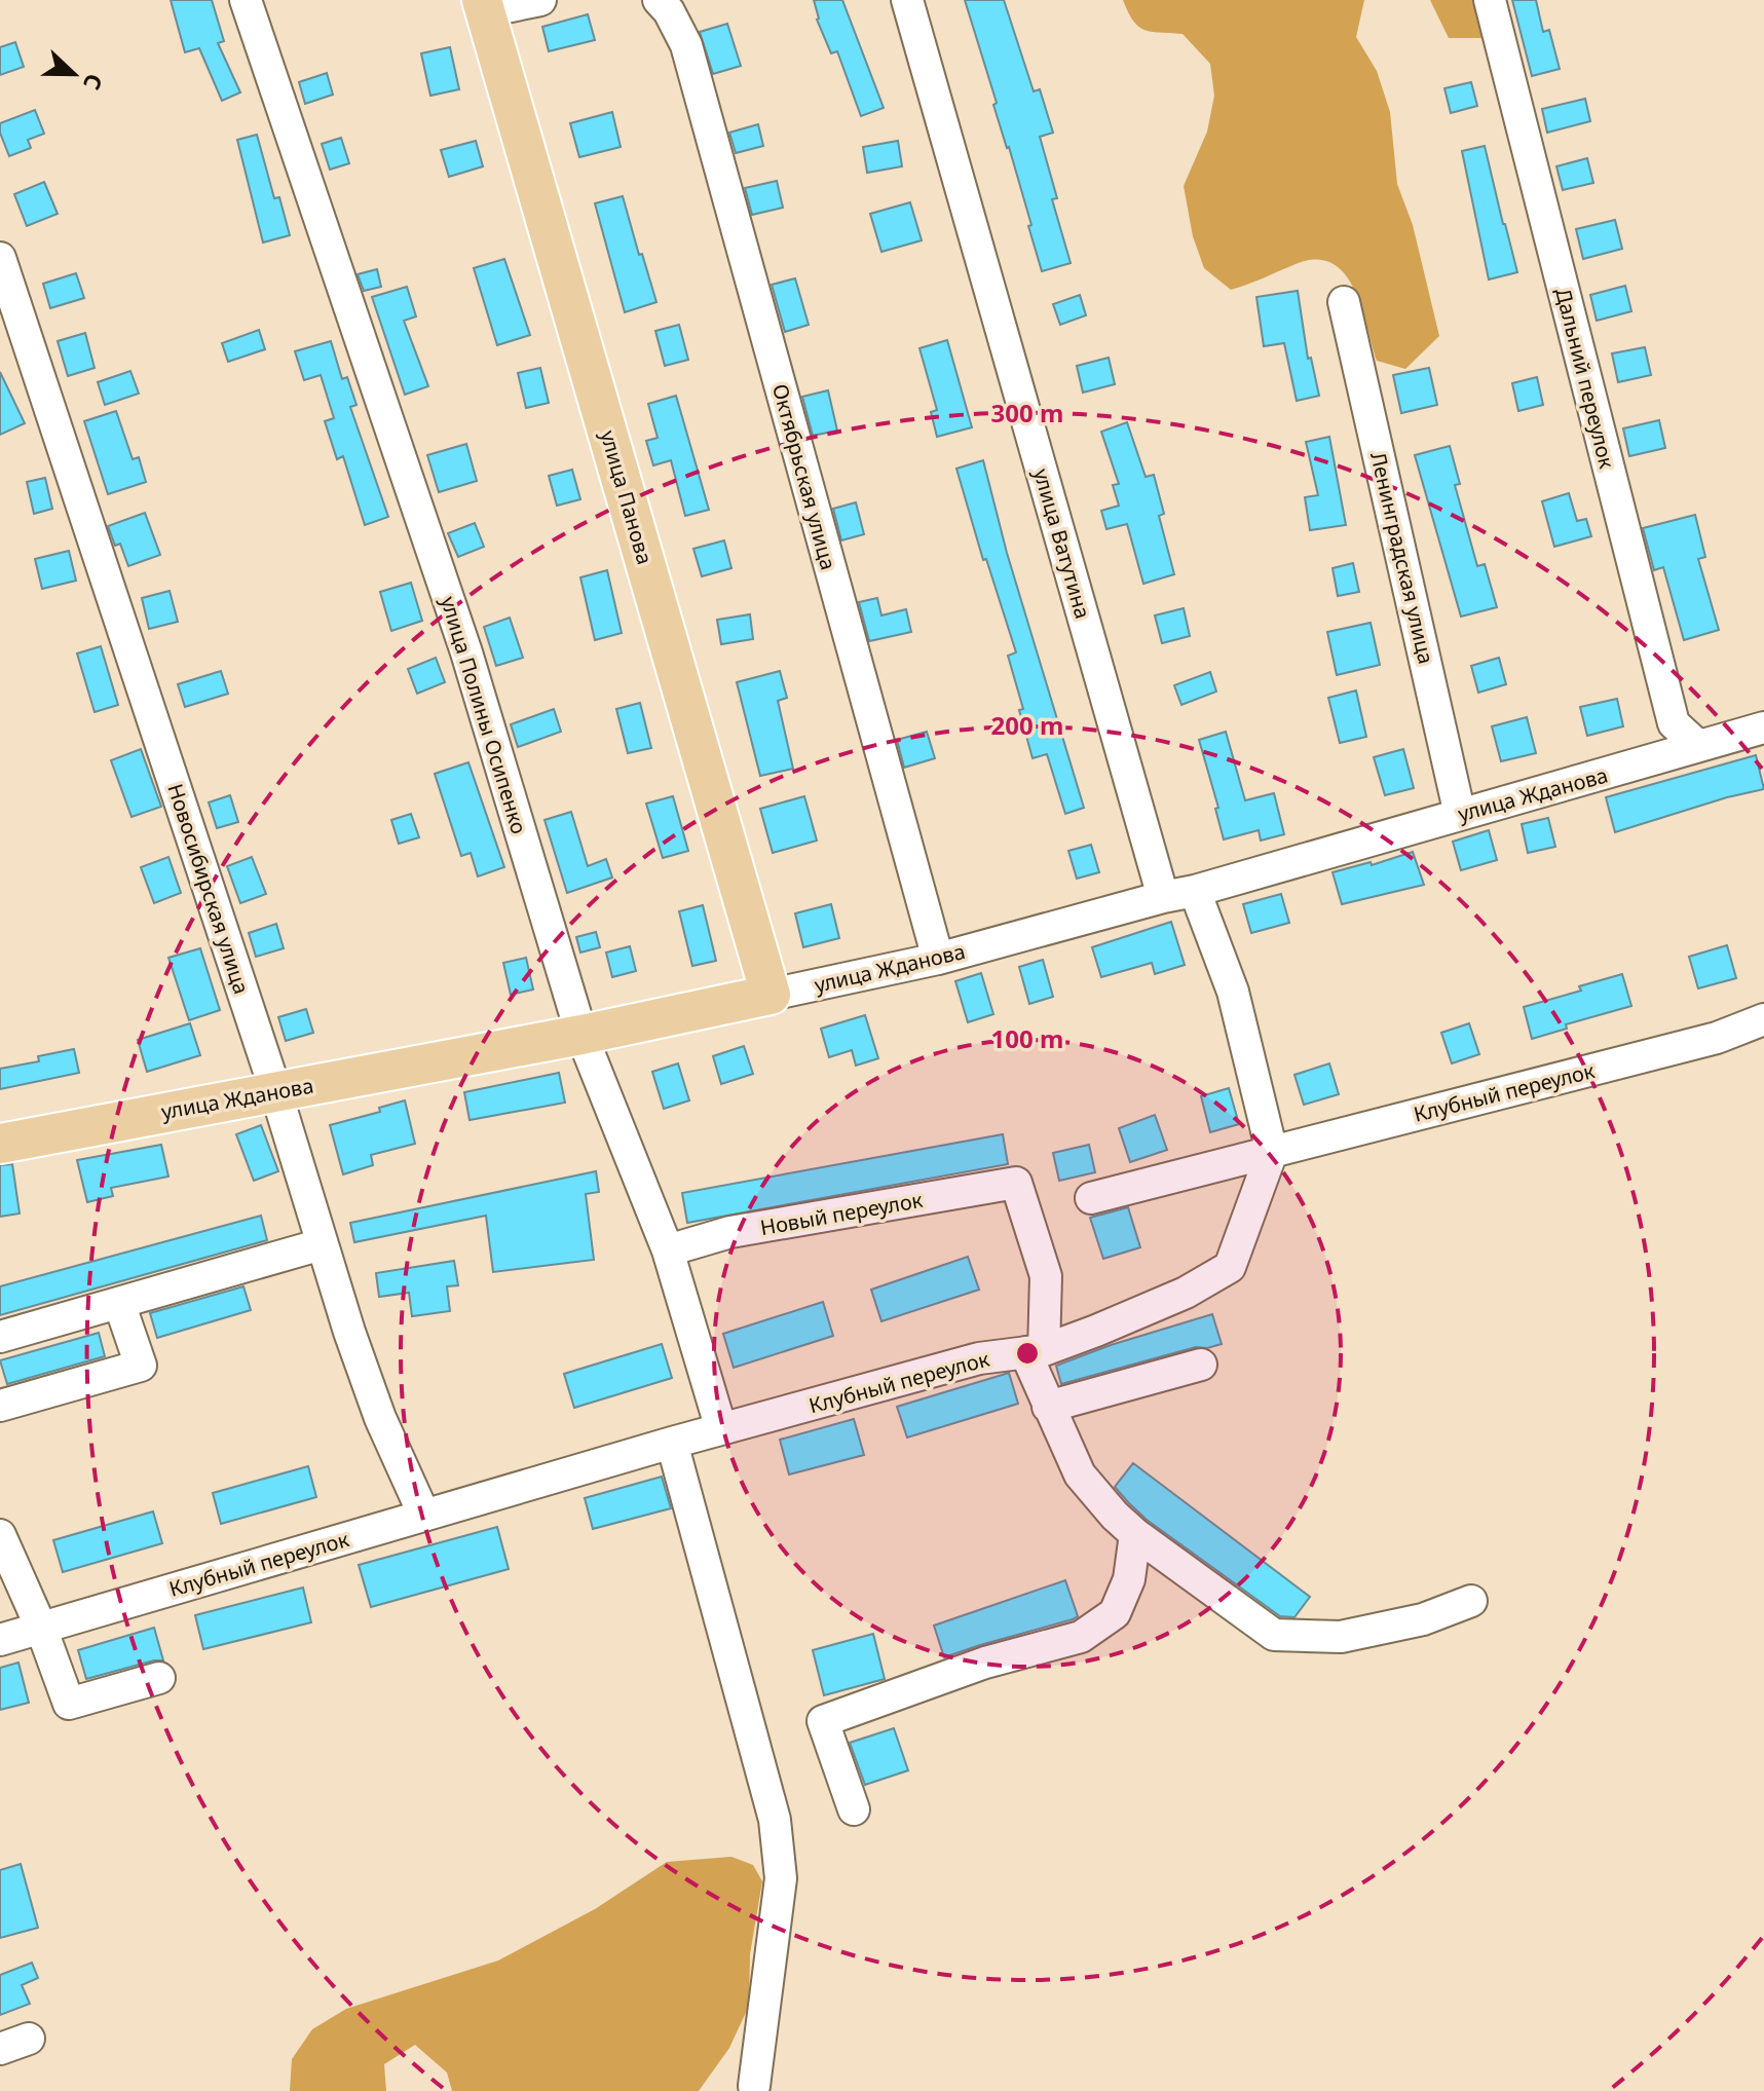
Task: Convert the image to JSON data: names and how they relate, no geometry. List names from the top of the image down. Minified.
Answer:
{"streets":{"main road":["улица Панова","улица Жданова"],"street":["Дальний переулок","Октябрьская улица","улица Ватутина","Ленинградская улица","улица Полины Осипенко","Новосибирская улица","Клубный переулок","Новый переулок"]},"crossings":[["Октябрьская улица","улица Жданова"],["улица Панова","улица Жданова"],["улица Ватутина","улица Жданова"],["Ленинградская улица","улица Жданова"],["улица Полины Осипенко","улица Жданова"],["улица Полины Осипенко","Клубный переулок"],["улица Полины Осипенко","Новый переулок"],["улица Жданова","Новосибирская улица"],["Новосибирская улица","Клубный переулок"],["Клубный переулок","Новый переулок"]],"north":"right","rings":["300 m","200 m","100 m"]}
